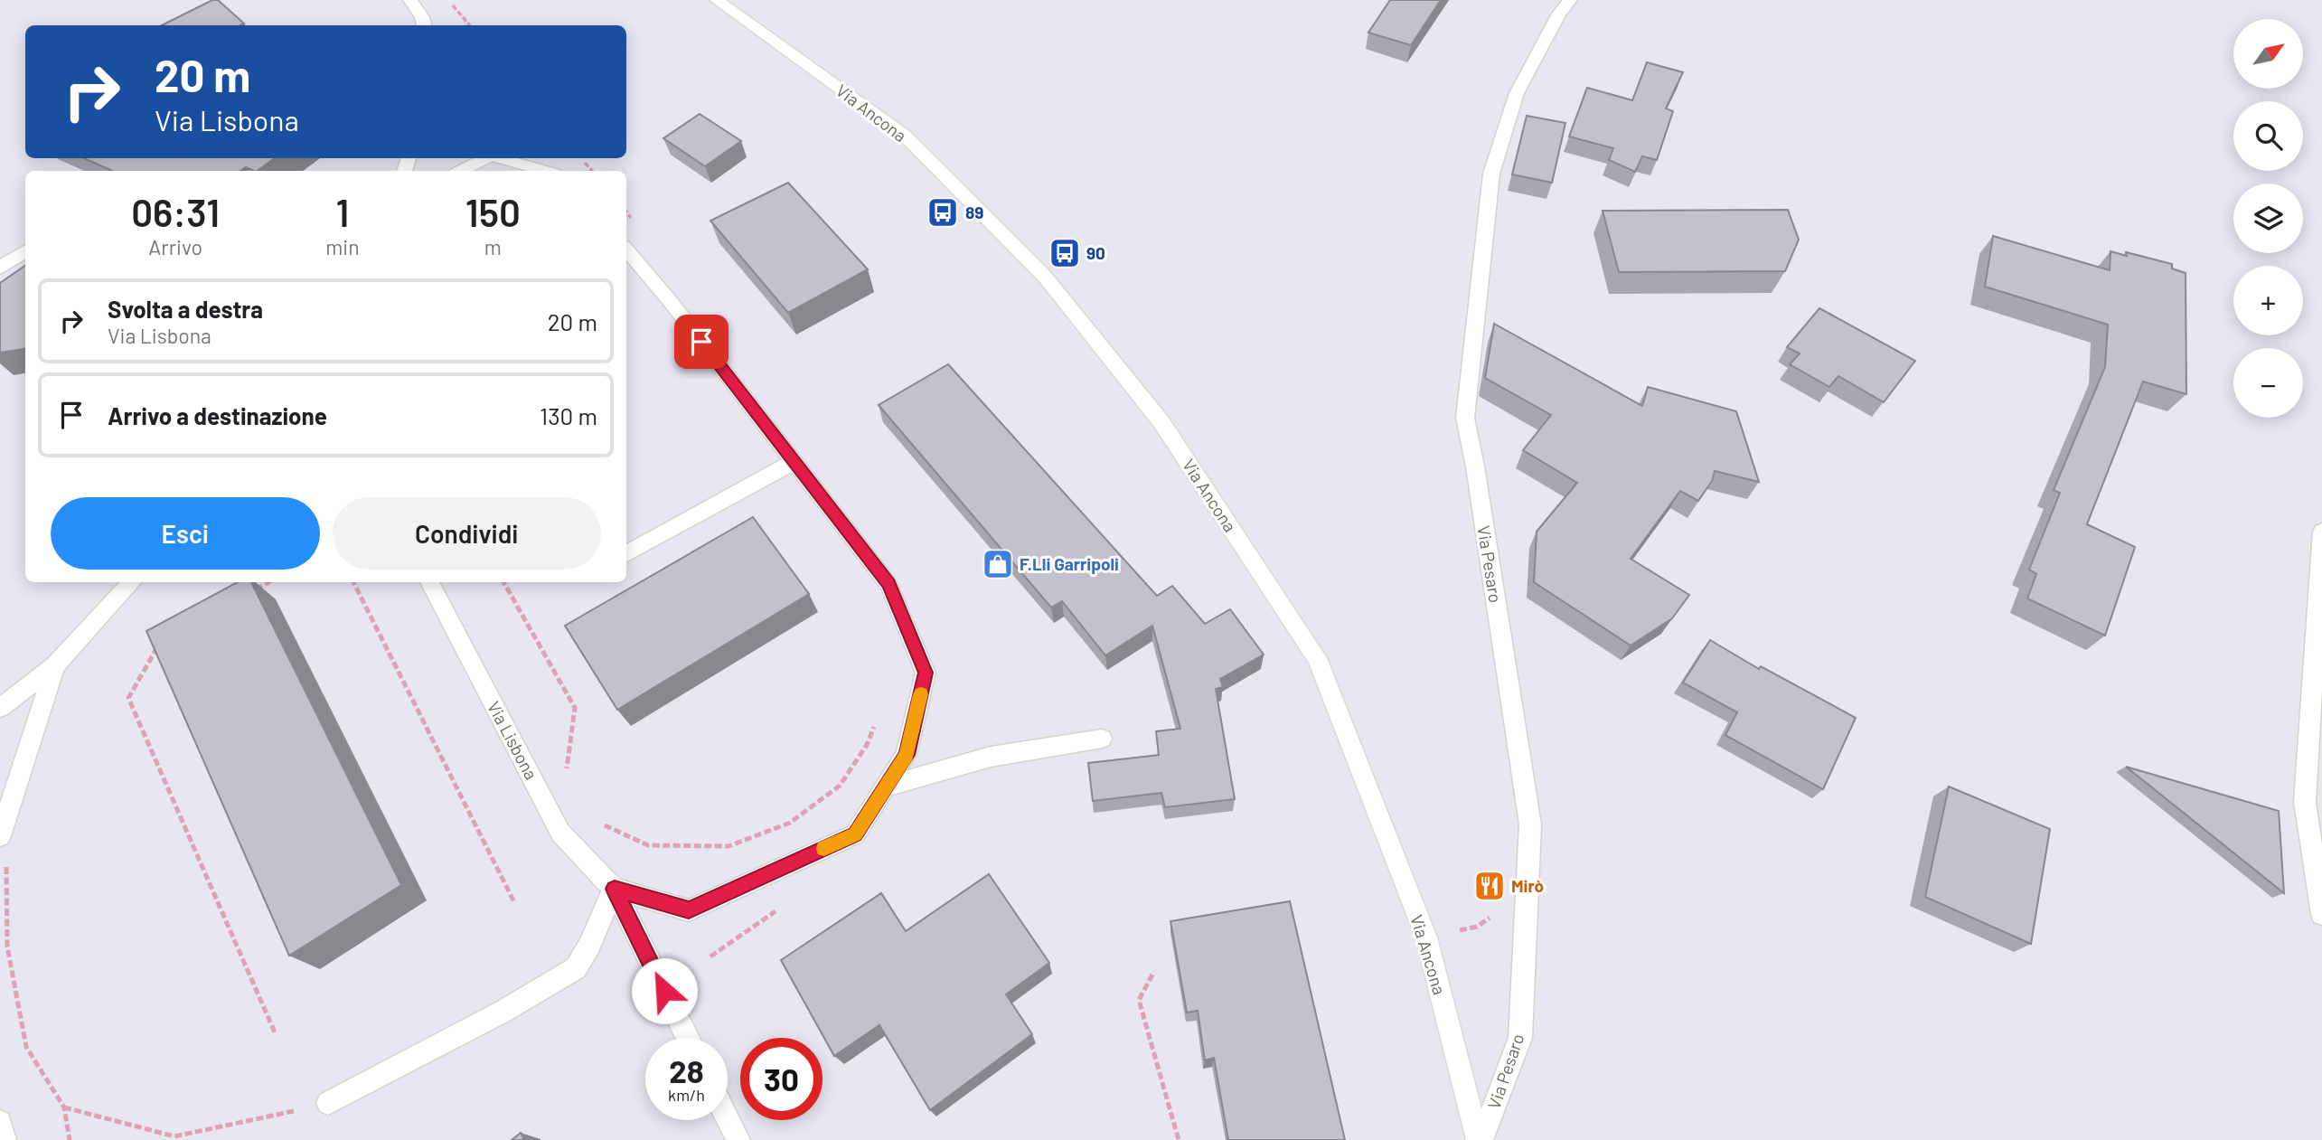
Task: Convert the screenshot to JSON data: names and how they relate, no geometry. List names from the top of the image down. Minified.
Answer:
{"streets":{"street":["Via Ancona","Via Pesaro","Via Lisbona"]},"crossings":[["Via Ancona","Via Pesaro"]],"places":{"bus stop":["89","90"],"shop":["F.Lli Garripoli"],"restaurant":["Mirò"]},"north":"top right","page":{"map_buttons":["+","−"],"turn":["20 m","Via Lisbona"],"eta":["06:31","Arrivo","1","min","150","m"],"list":[{"name":"Svolta a destra","note":"Via Lisbona","value":"20 m"},{"name":"Arrivo a destinazione","value":"130 m"}],"buttons":["Esci","Condividi"],"speed":"28 km/h","limit":"30"}}
